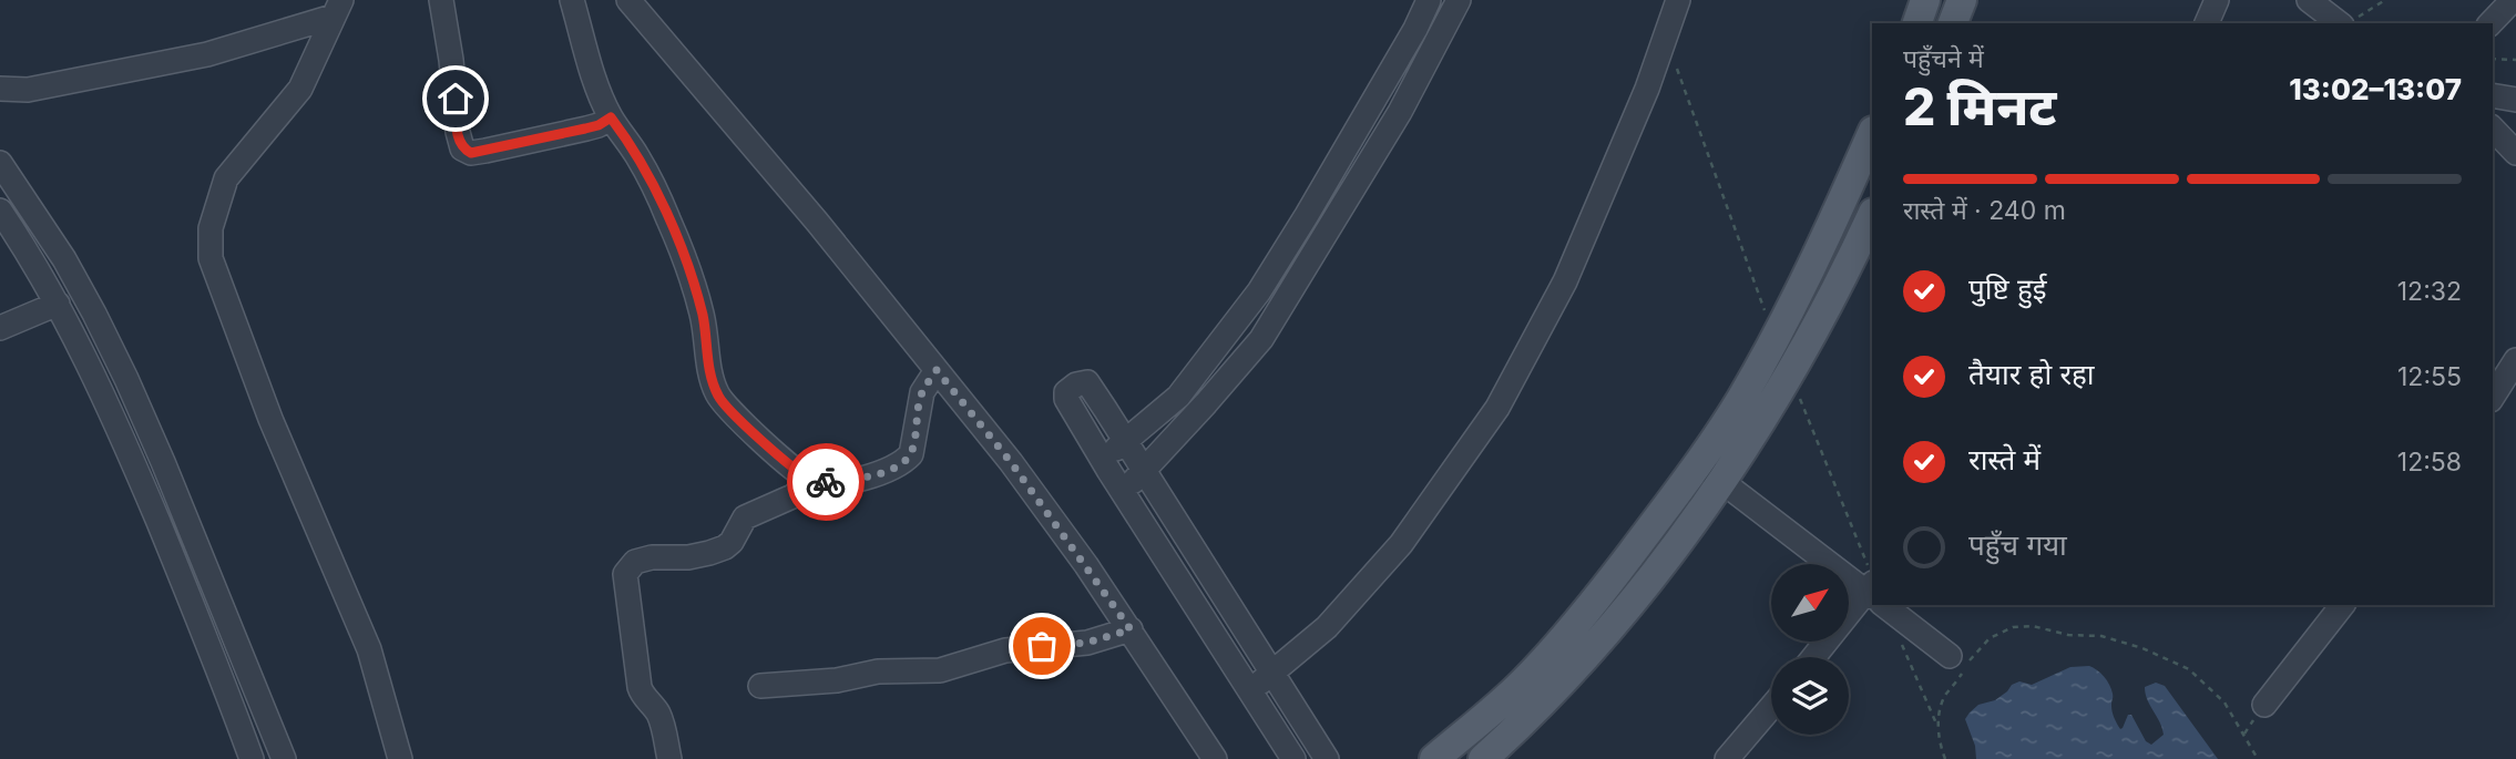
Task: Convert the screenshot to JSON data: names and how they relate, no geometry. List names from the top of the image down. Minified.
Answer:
{"north":"top right","page":{"heading":["2 मिनट","पहुँचने में","13:02–13:07"],"bar":"रास्ते में · 240 m","list":[["पुष्टि हुई","12:32"],["तैयार हो रहा","12:55"],["रास्ते में","12:58"],"पहुँच गया"]}}
